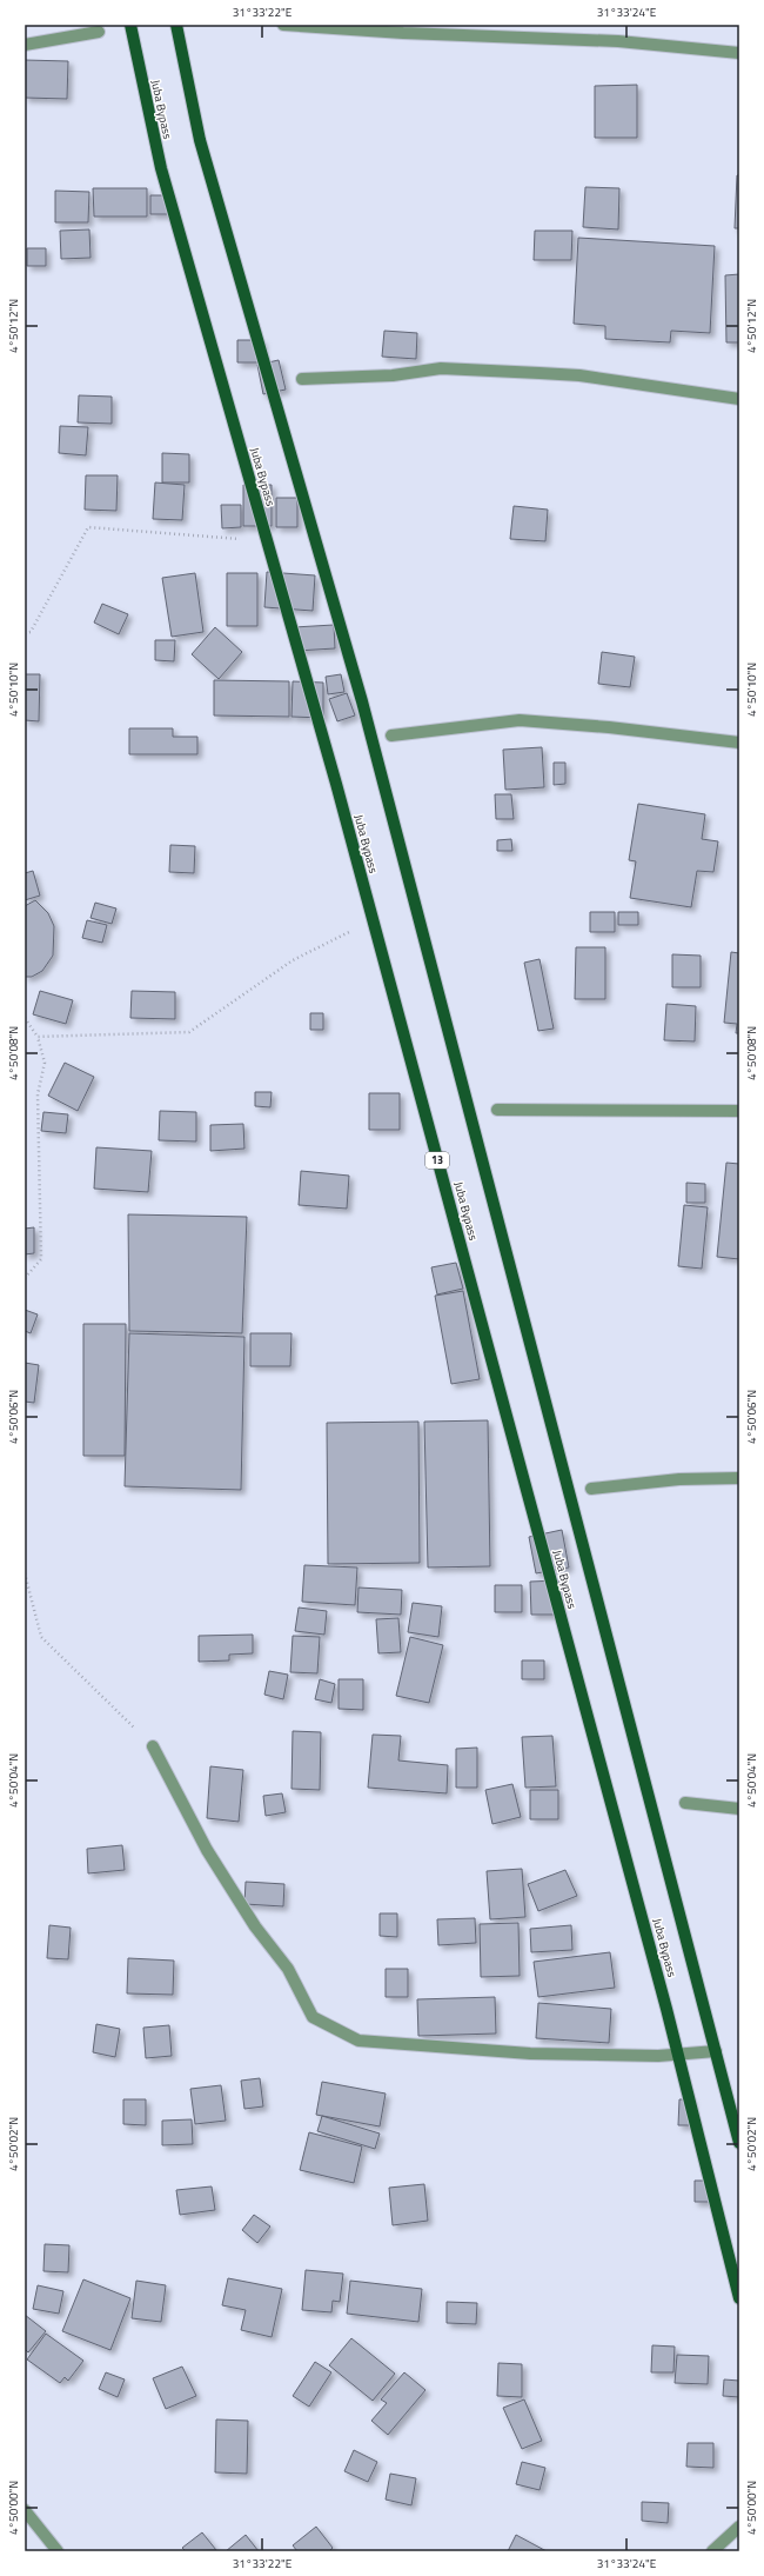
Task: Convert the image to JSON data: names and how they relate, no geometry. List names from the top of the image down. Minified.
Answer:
{"streets":{"main road":["Juba Bypass","13"]},"coordinates":["31°33'22\"E","31°33'24\"E","4°50'12\"N","4°50'10\"N","4°50'08\"N","4°50'06\"N","4°50'04\"N","4°50'02\"N","4°50'00\"N"]}
